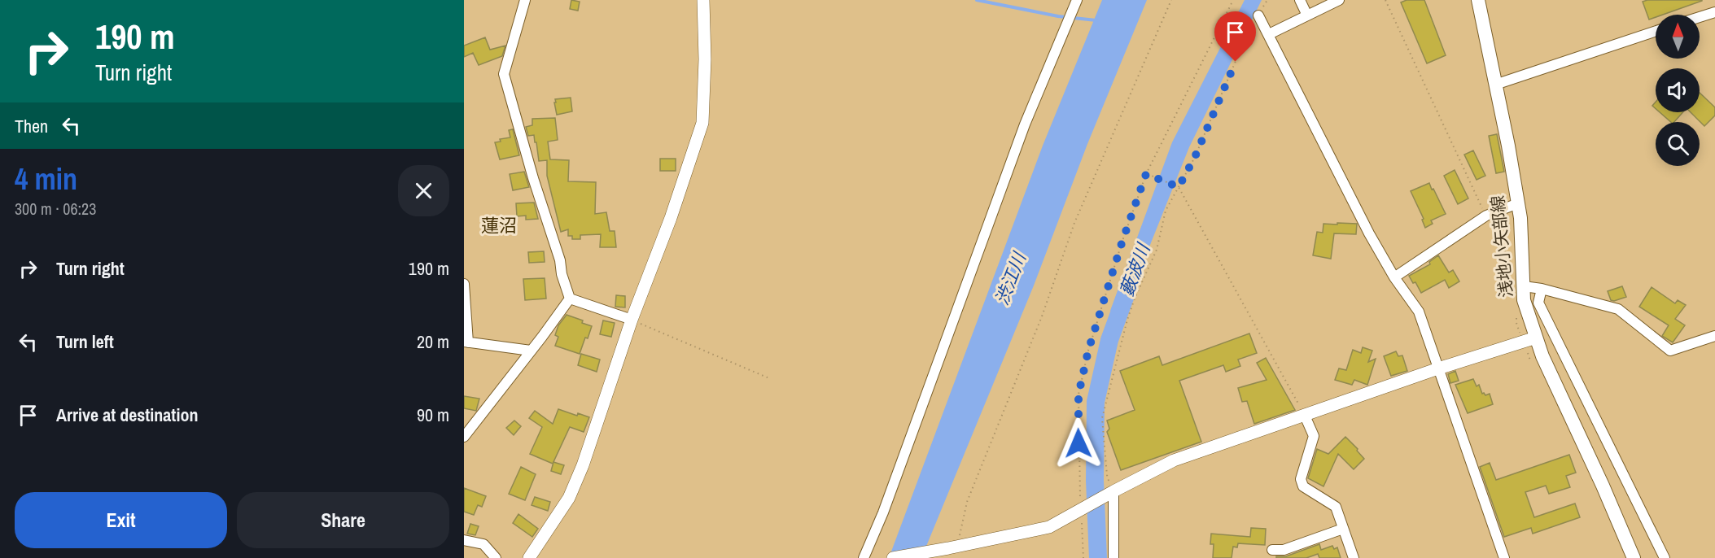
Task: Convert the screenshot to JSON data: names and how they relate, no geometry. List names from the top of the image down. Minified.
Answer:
{"streets":{"main road":["浅地小矢部線"]},"districts":["蓮沼"],"water":["藪波川","渋江川"],"north":"top","page":{"turn":["190 m","Turn right"],"then":"Then","heading":["4 min","300 m · 06:23"],"list":[{"name":"Turn right","value":"190 m"},{"name":"Turn left","value":"20 m"},{"name":"Arrive at destination","value":"90 m"}],"buttons":["Exit","Share"]}}
